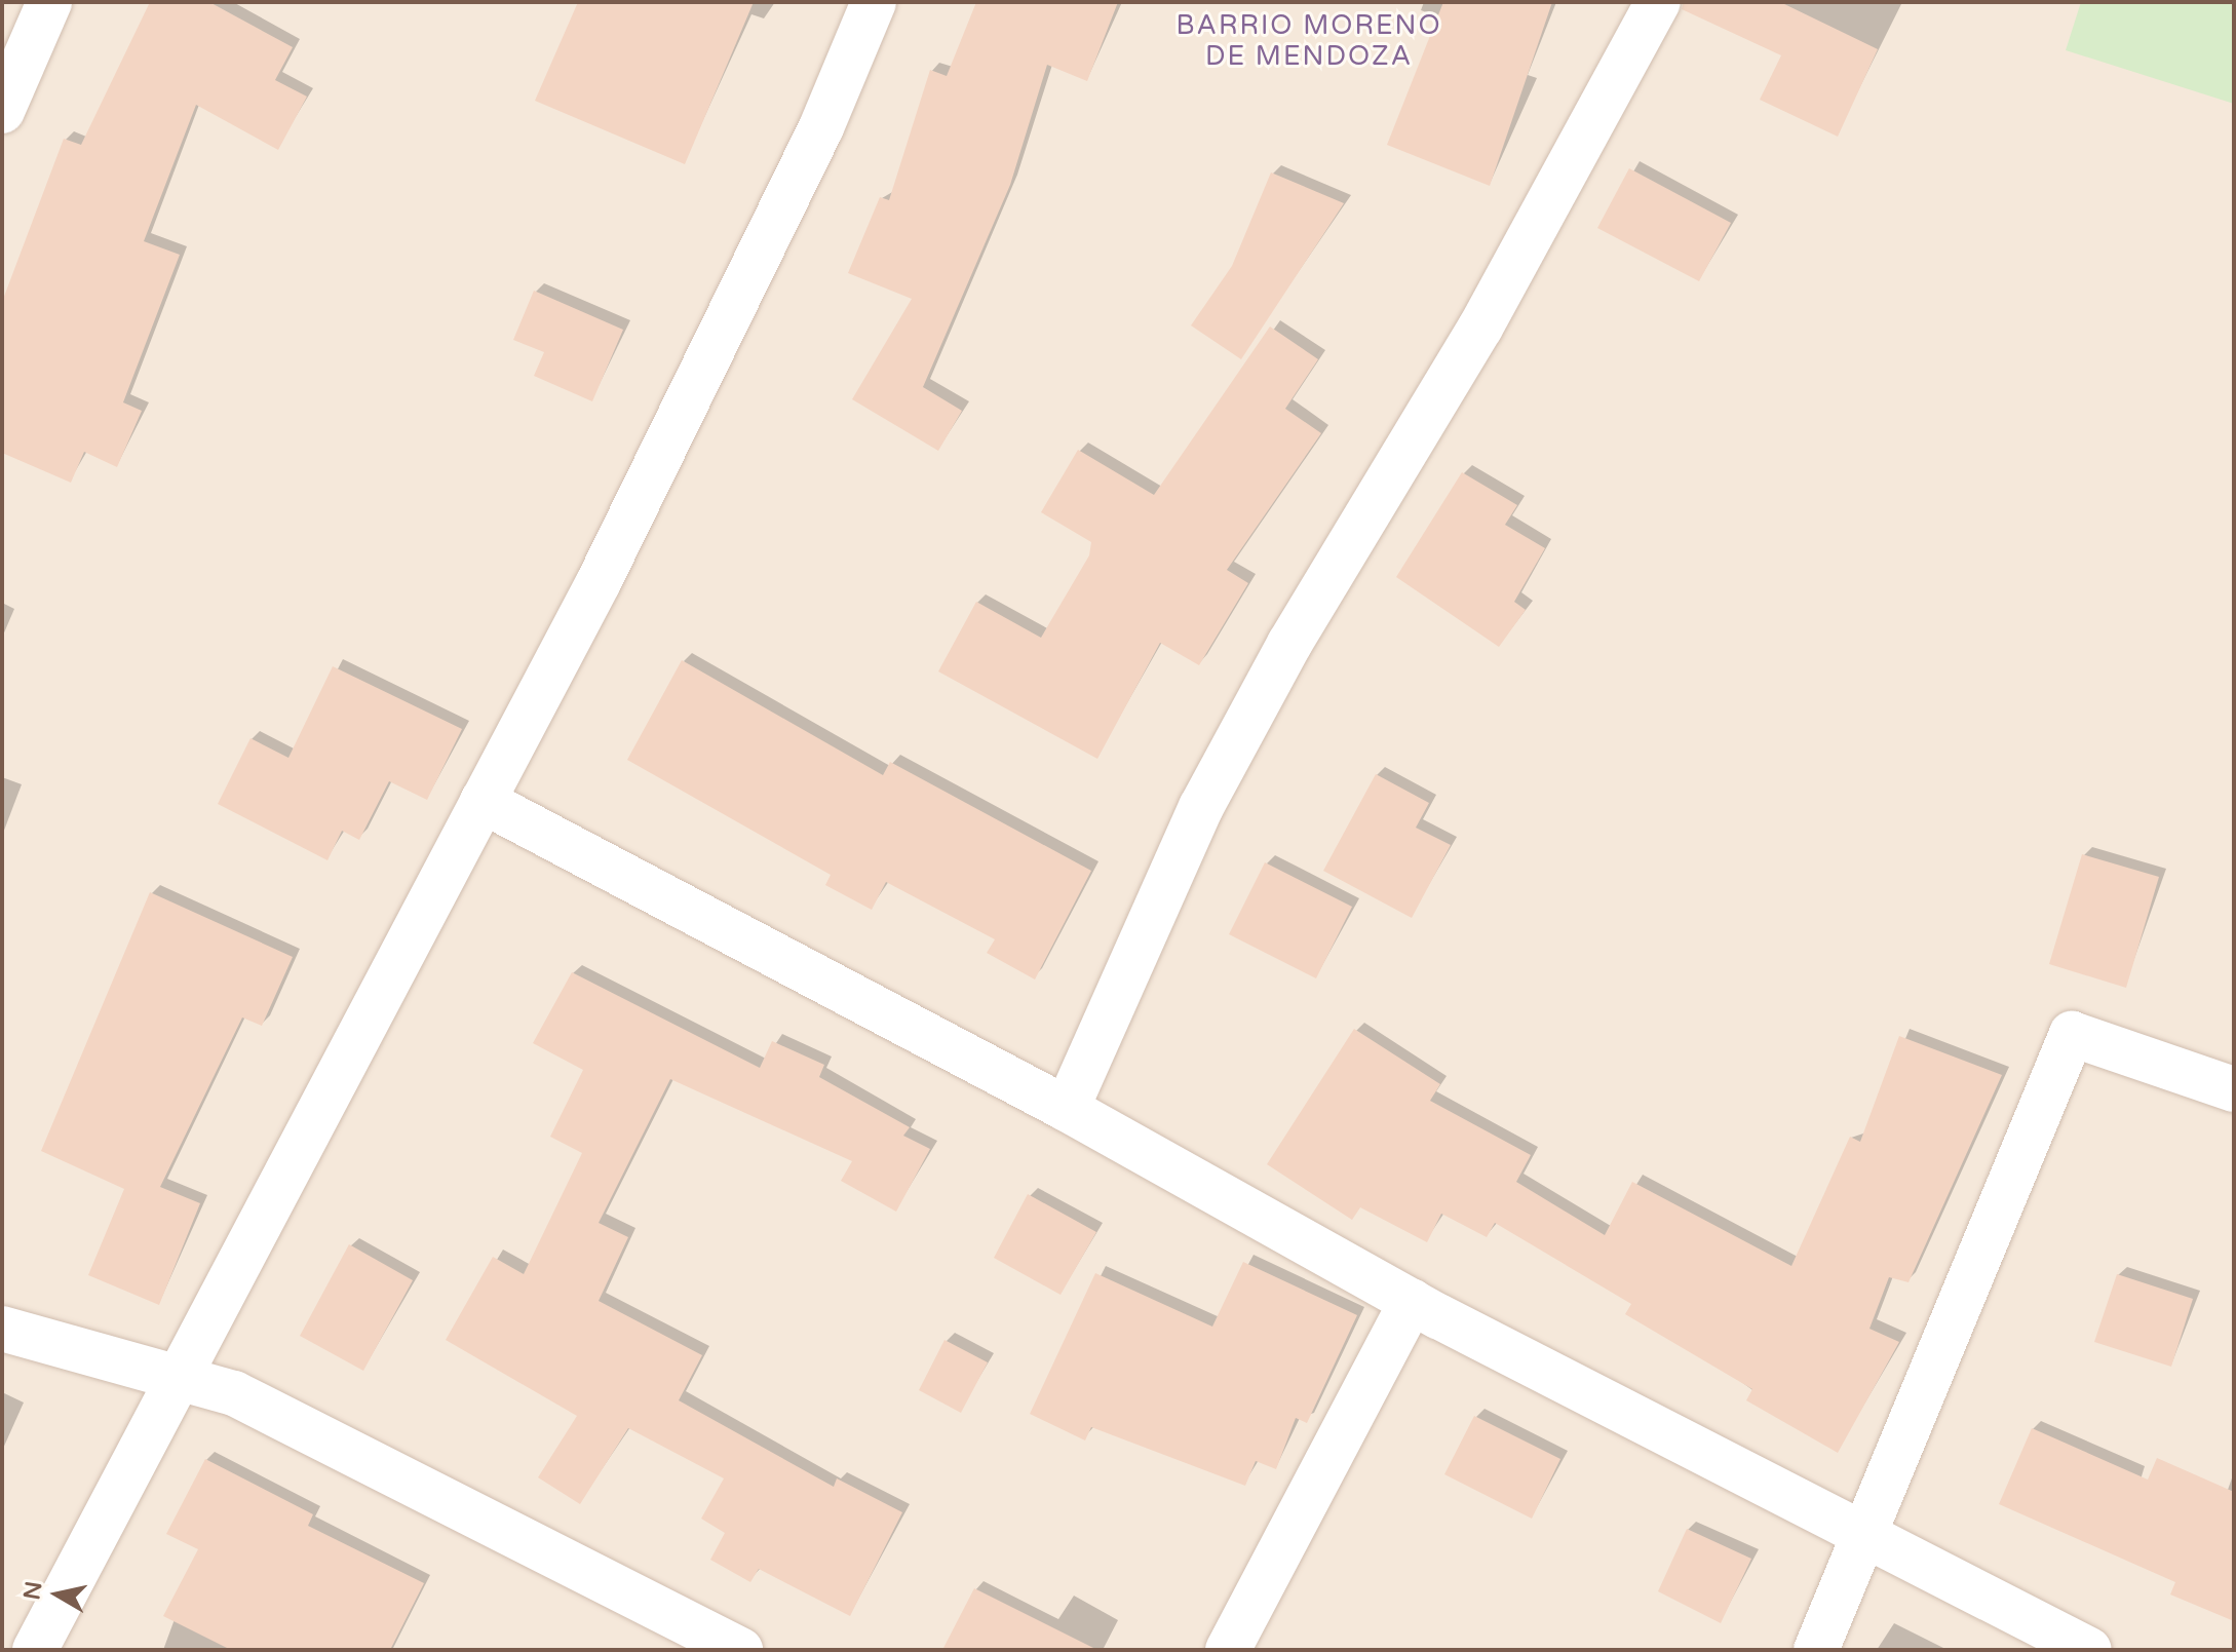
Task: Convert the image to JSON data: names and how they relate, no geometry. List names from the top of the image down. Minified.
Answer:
{"districts":["BARRIO MORENO DE MENDOZA"],"north":"left"}
